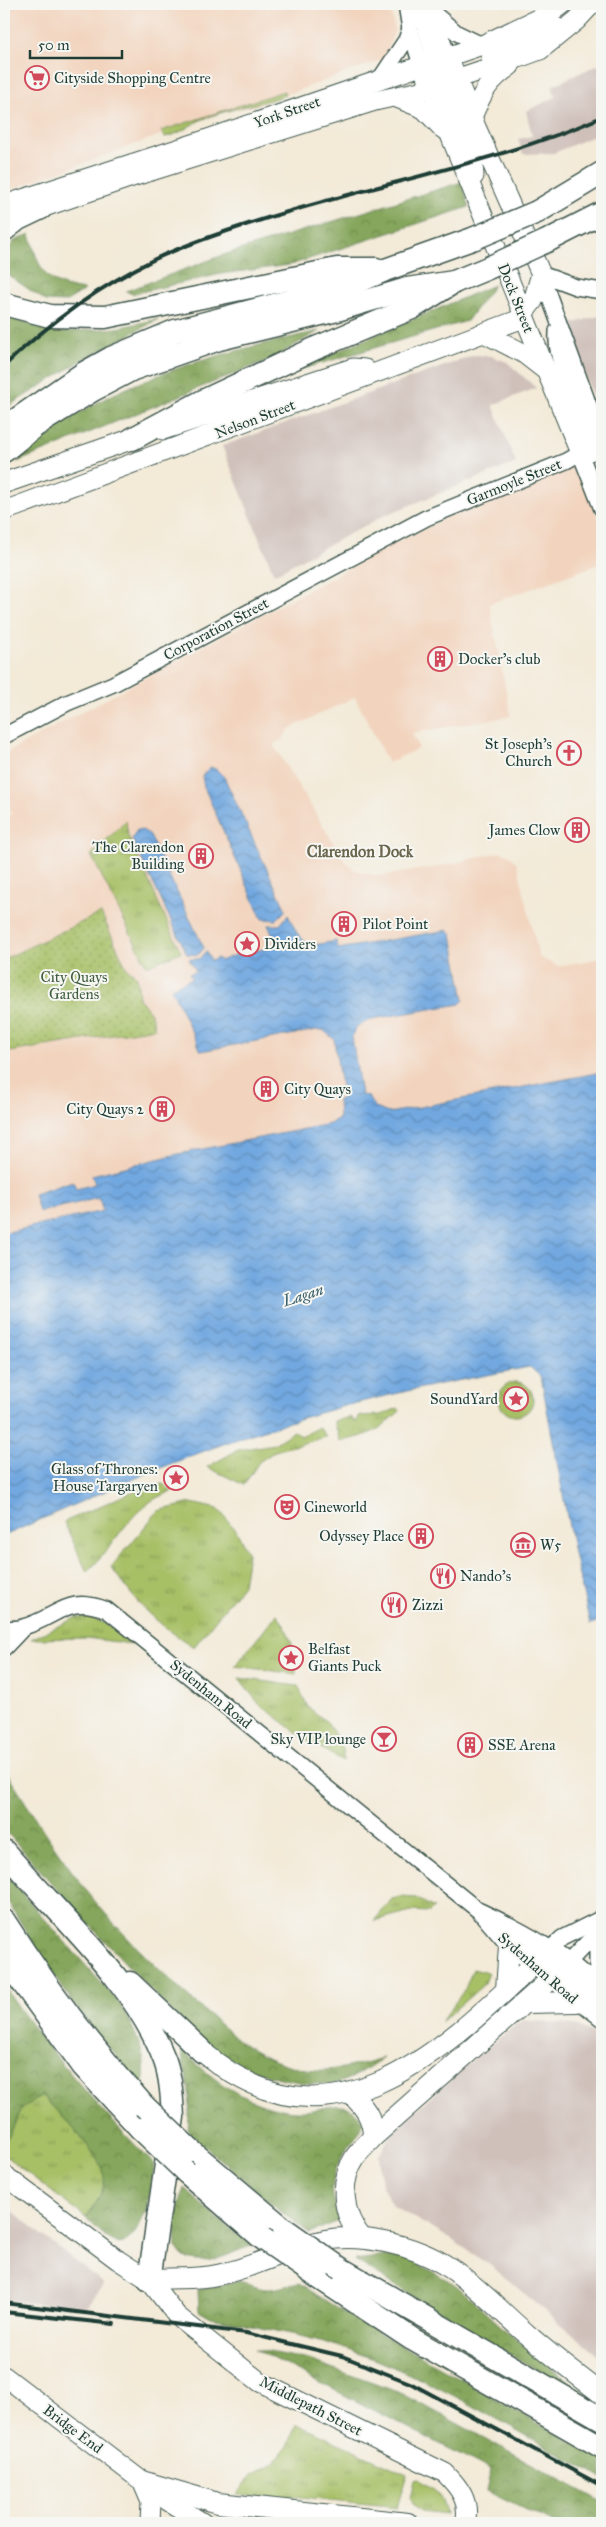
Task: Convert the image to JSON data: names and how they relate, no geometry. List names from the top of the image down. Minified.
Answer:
{"streets":{"highway":["Bridge End"],"main road":["York Street","Dock Street","Nelson Street","Middlepath Street"],"street":["Garmoyle Street","Corporation Street","Sydenham Road"]},"crossings":[["York Street","Dock Street"],["Dock Street","Nelson Street"],["Dock Street","Garmoyle Street"],["Garmoyle Street","Corporation Street"]],"districts":["Clarendon Dock"],"water":["Lagan"],"parks":["City Quays Gardens"],"places":{"supermarket":["Cityside Shopping Centre"],"building":["Docker's club","James Clow","The Clarendon Building","Pilot Point","City Quays","City Quays 2","Odyssey Place","SSE Arena"],"church":["St Joseph's Church"],"place":["Dividers","SoundYard","Glass of Thrones: House Targaryen","Belfast Giants Puck"],"theatre":["Cineworld"],"museum":["W5"],"restaurant":["Nando's","Zizzi"],"bar":["Sky VIP lounge"]},"scale_bar":"50 m"}
